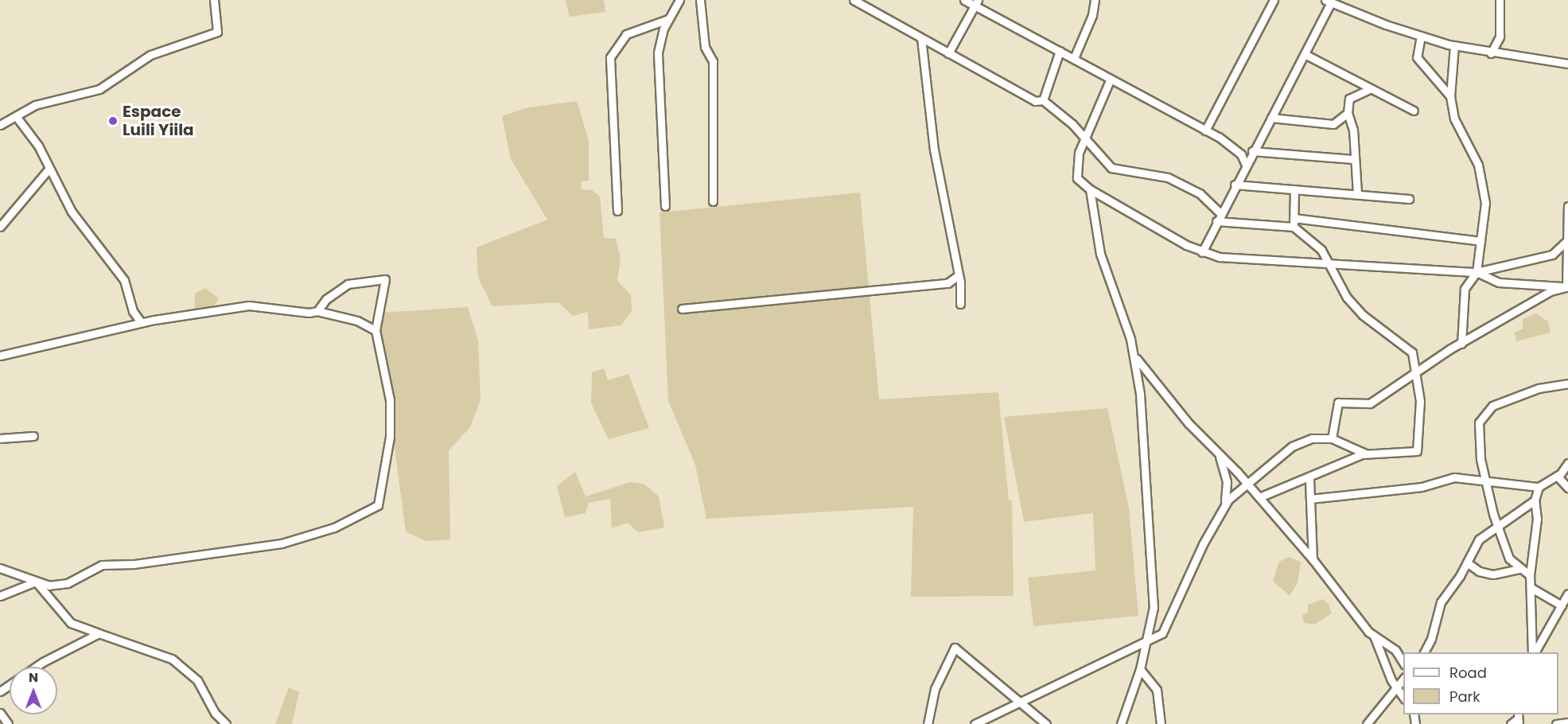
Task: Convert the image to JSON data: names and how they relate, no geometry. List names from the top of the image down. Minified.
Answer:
{"places":["Espace Luili Yiila"],"legend":["Road","Park"],"north":"top"}
